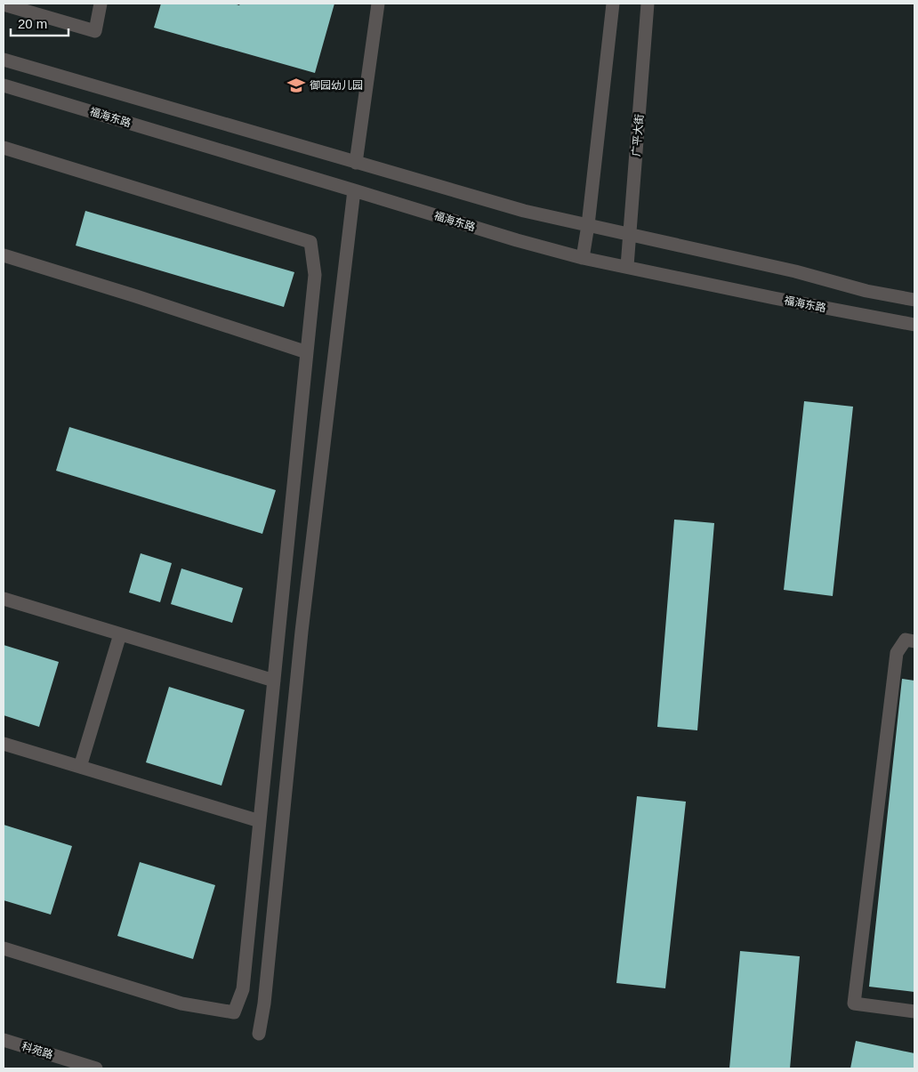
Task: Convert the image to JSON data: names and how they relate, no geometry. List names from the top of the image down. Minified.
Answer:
{"streets":{"street":["福海东路","广平大街","科苑路"]},"crossings":[["福海东路","广平大街"]],"places":{"school or university":["御园幼儿园"]},"scale_bar":"20 m"}
